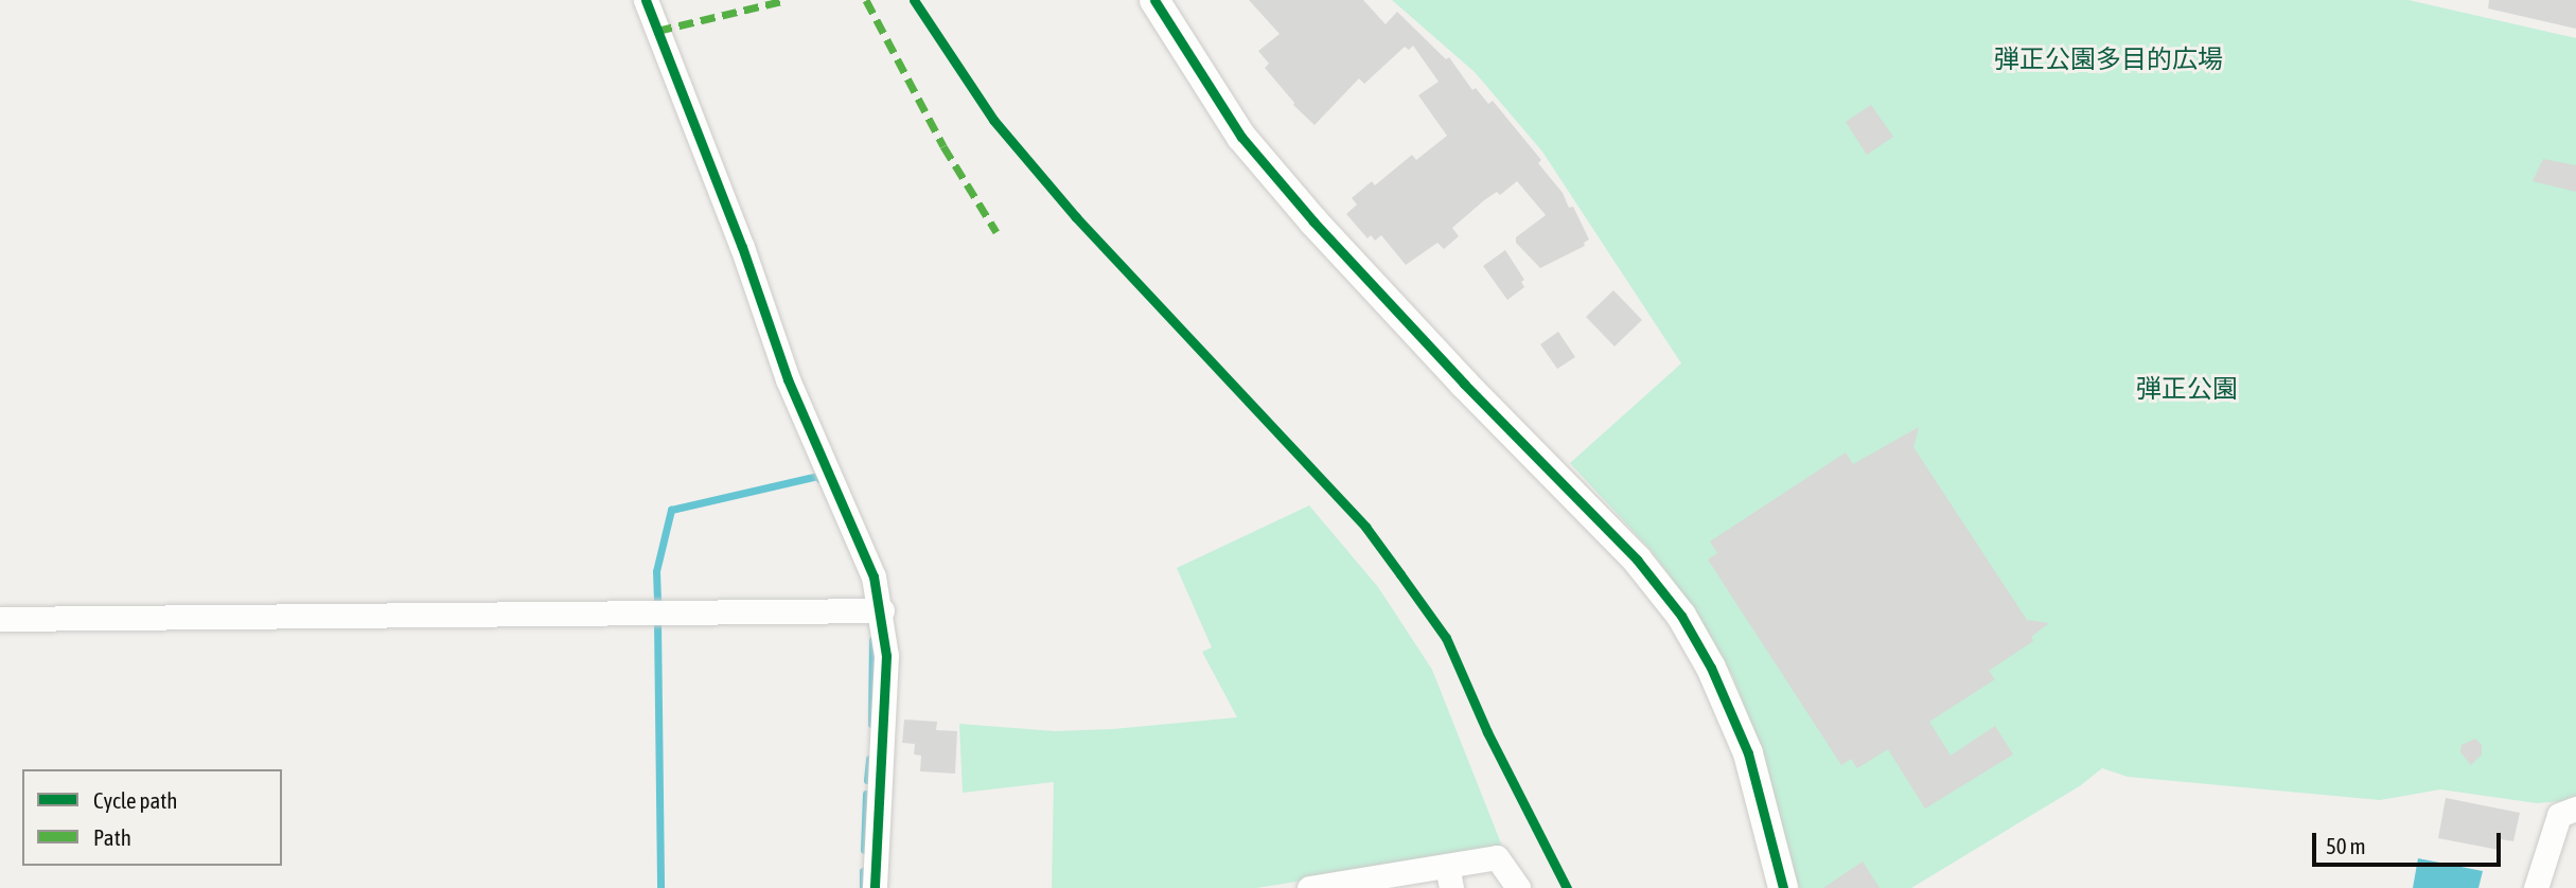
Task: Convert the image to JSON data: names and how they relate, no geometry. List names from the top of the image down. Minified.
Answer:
{"parks":["弾正公園多目的広場","弾正公園"],"legend":["Cycle path","Path"],"scale_bar":"50 m"}
